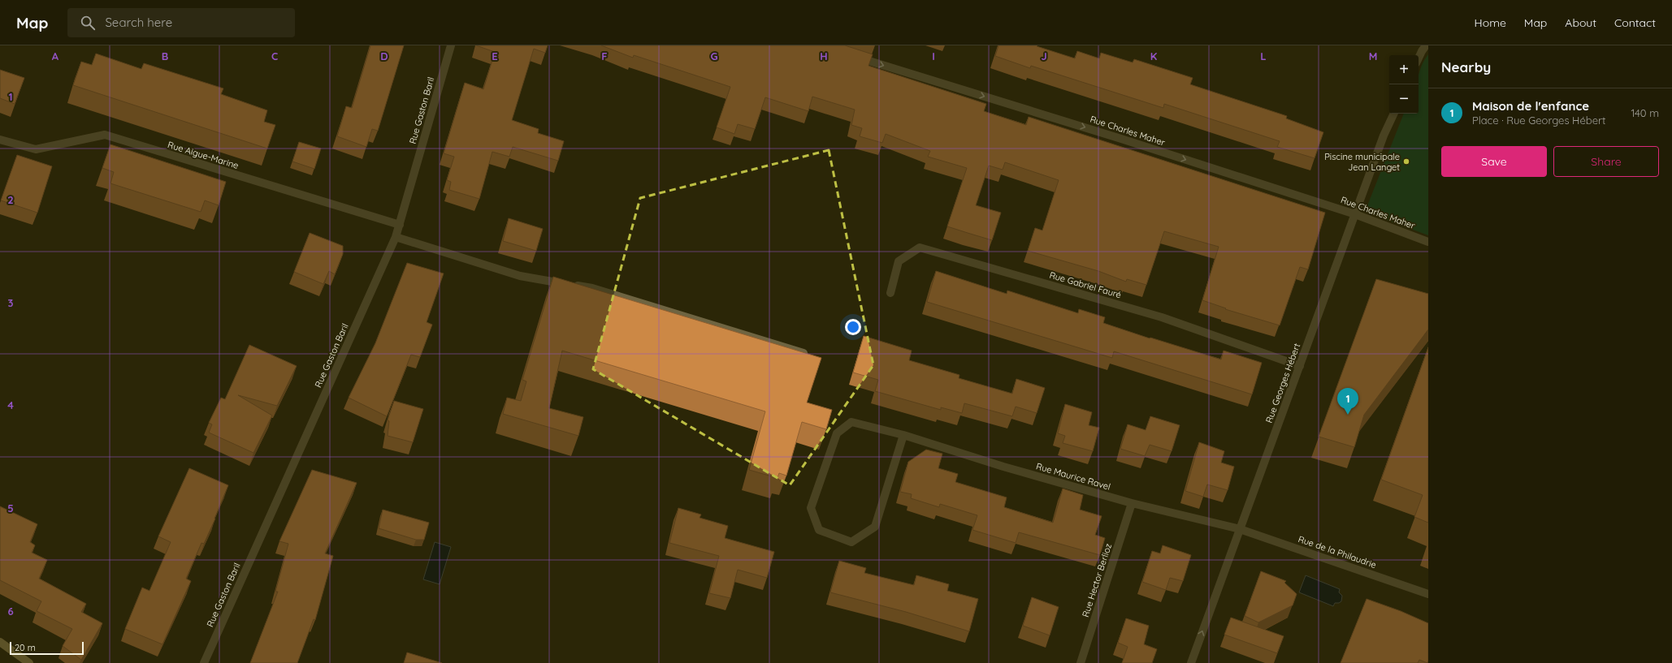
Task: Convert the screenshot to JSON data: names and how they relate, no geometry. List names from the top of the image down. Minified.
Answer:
{"streets":{"street":["Rue Gaston Baril","Rue Charles Maher","Rue Aigue-Marine","Rue Gabriel Fauré","Rue Georges Hébert","Rue Maurice Ravel","Rue de la Philaudrie","Rue Hector Berlioz"]},"crossings":[["Rue Gaston Baril","Rue Aigue-Marine"],["Rue Charles Maher","Rue Georges Hébert"],["Rue Gabriel Fauré","Rue Georges Hébert"],["Rue Georges Hébert","Rue Maurice Ravel"],["Rue Georges Hébert","Rue de la Philaudrie"],["Rue Maurice Ravel","Rue de la Philaudrie"],["Rue Maurice Ravel","Rue Hector Berlioz"]],"one_way":["Rue Charles Maher"],"places":["Piscine municipale Jean Langet"],"scale_bar":"20 m","page":{"header":"Map","search":"Search here","nav":["Home","Map","About","Contact"],"heading":"Nearby","map_buttons":["+","−"],"list":[{"mark":"1","name":"Maison de l'enfance","note":"Place · Rue Georges Hébert","value":"140 m"}],"buttons":["Save","Share"],"pins":"1","scale":"20 m"},"grid":{"columns":["A","B","C","D","E","F","G","H","I","J","K","L","M"],"rows":["1","2","3","4","5","6"]}}
